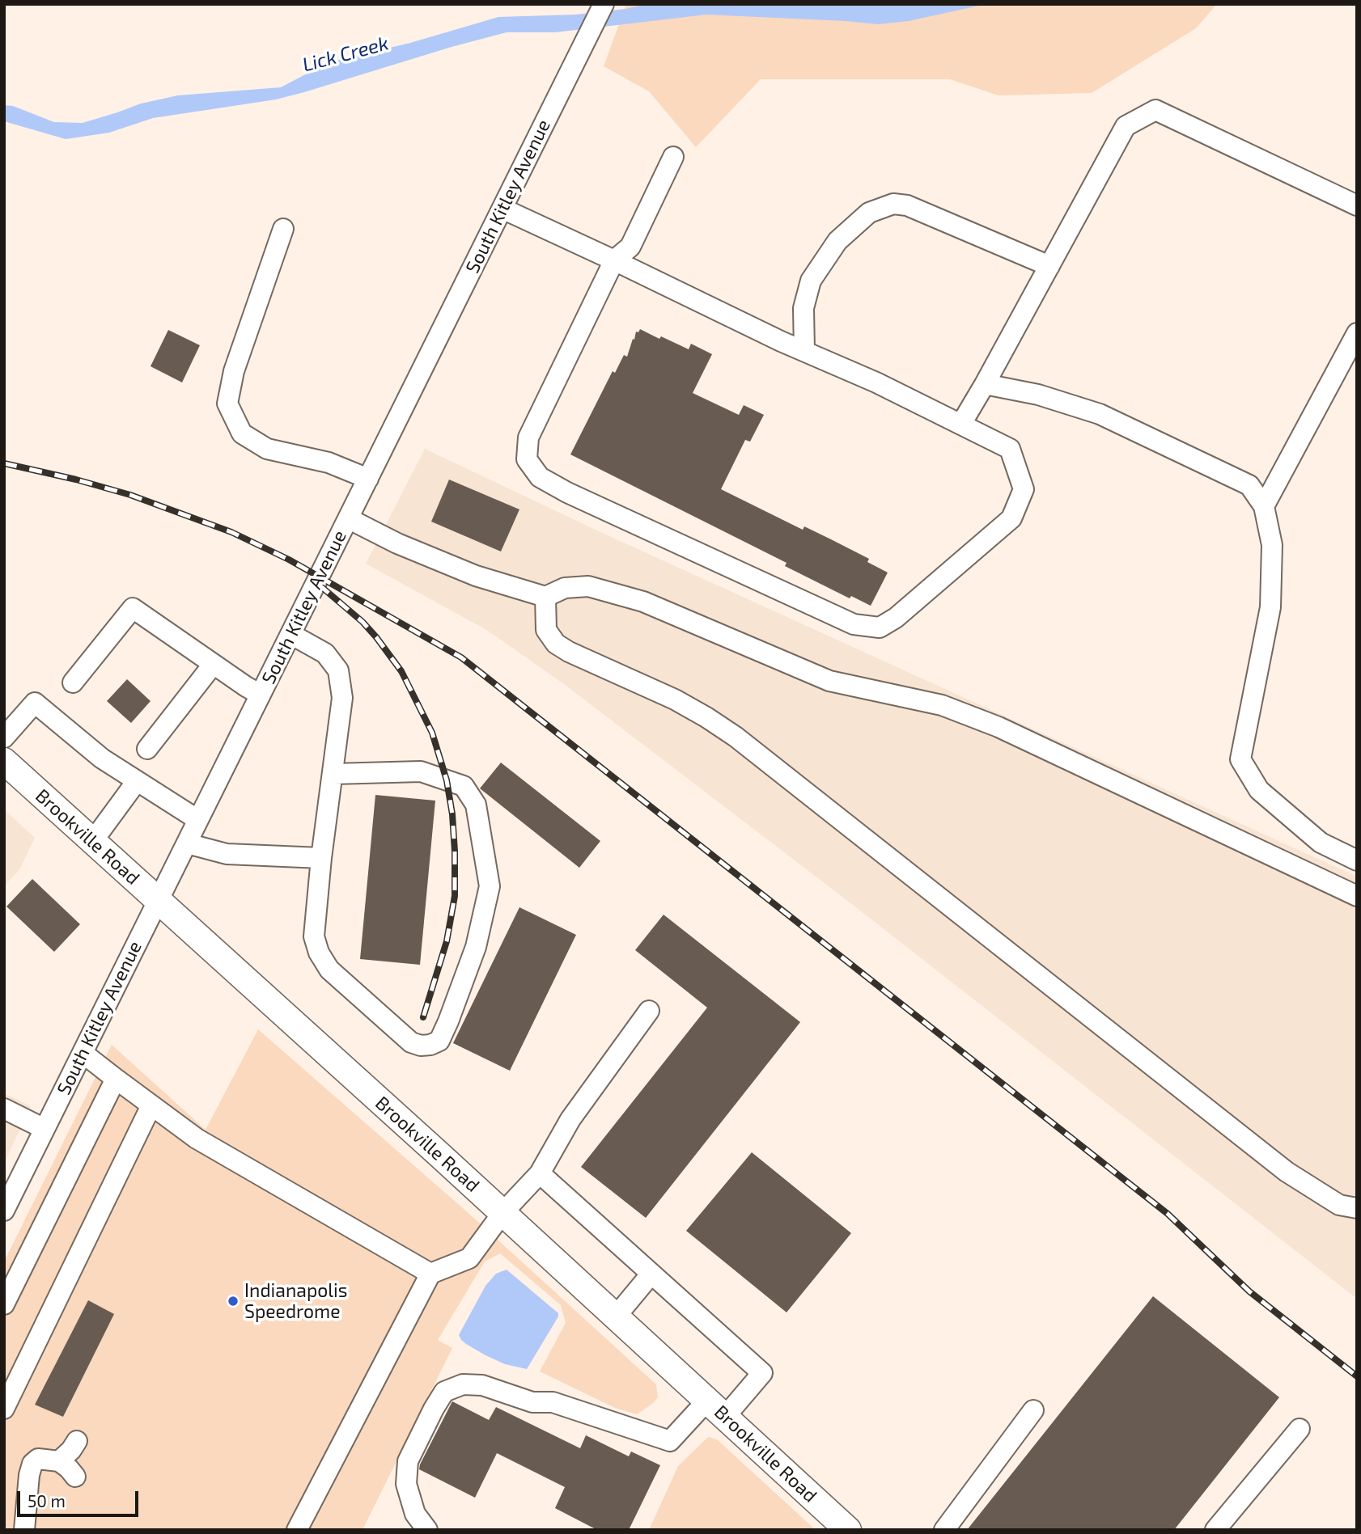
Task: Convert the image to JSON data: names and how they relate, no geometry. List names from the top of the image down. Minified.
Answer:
{"streets":{"main road":["Brookville Road"],"street":["South Kitley Avenue"]},"crossings":[["South Kitley Avenue","Brookville Road"]],"water":["Lick Creek"],"places":["Indianapolis Speedrome"],"scale_bar":"50 m"}
